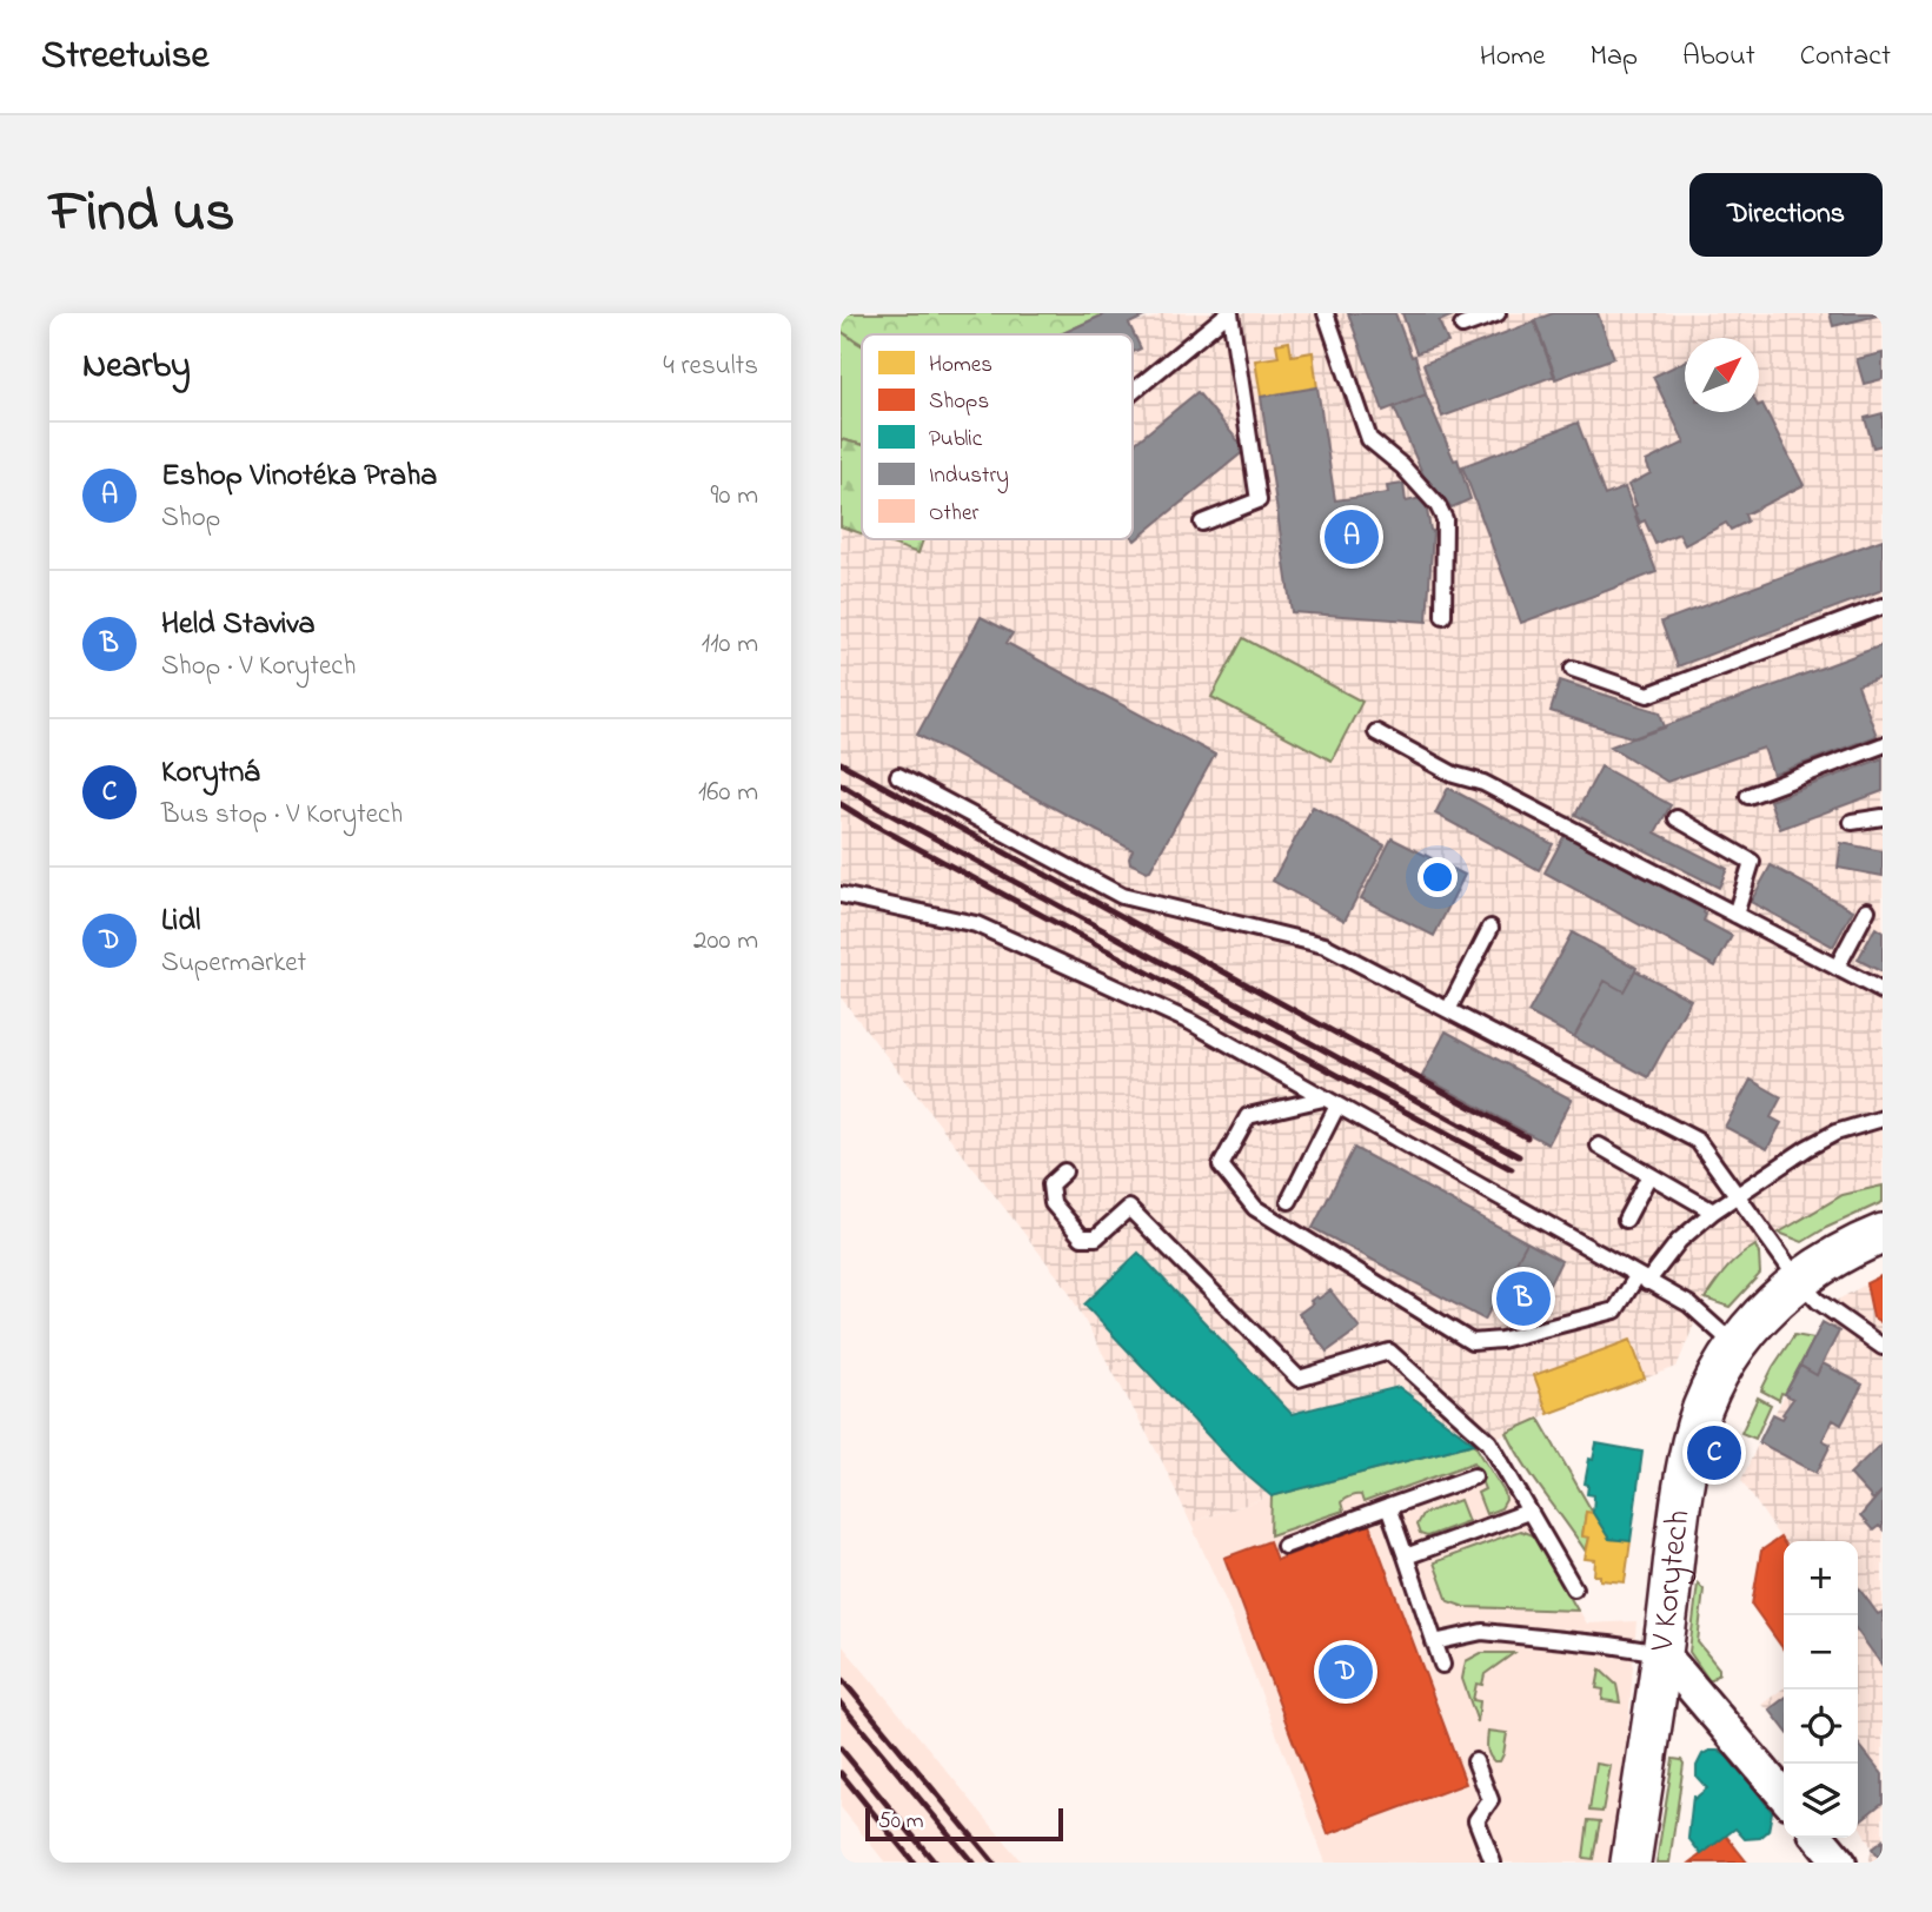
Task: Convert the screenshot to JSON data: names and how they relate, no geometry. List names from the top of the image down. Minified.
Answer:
{"streets":{"street":["V Korytech"]},"legend":["Homes","Shops","Public","Industry","Other"],"scale_bar":"50 m","north":"top right","page":{"header":"Streetwise","nav":["Home","Map","About","Contact"],"title":"Find us","buttons":"Directions","heading":["Nearby","4 results"],"list":[{"mark":"A","name":"Eshop Vinotéka Praha","note":"Shop","value":"90 m"},{"mark":"B","name":"Held Staviva","note":"Shop · V Korytech","value":"110 m"},{"mark":"C","name":"Korytná","note":"Bus stop · V Korytech","value":"160 m"},{"mark":"D","name":"Lidl","note":"Supermarket","value":"200 m"}],"pins":["A","B","C","D"],"map_buttons":["+","−"],"scale":"50 m"}}
